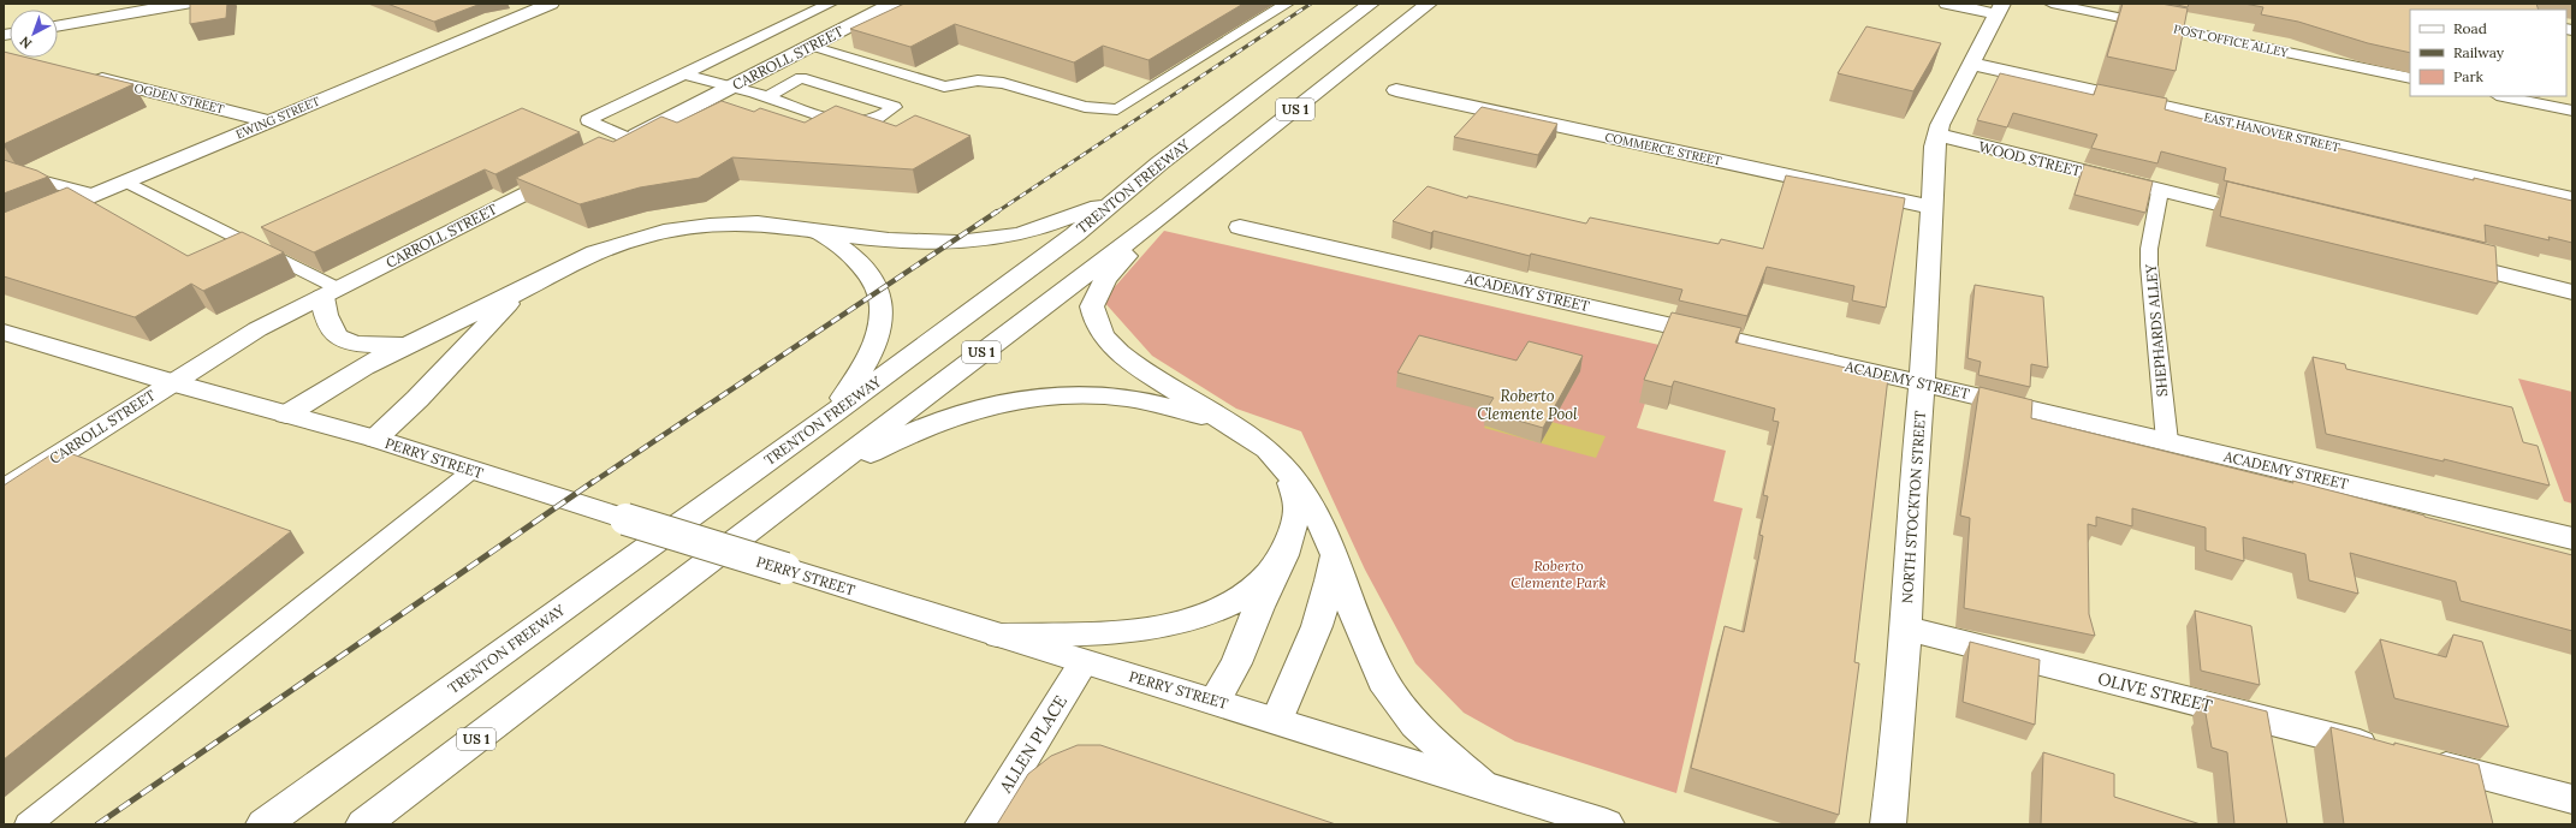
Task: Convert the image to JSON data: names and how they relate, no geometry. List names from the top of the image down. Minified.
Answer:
{"streets":{"main road":["CARROLL STREET","OGDEN STREET","US 1","EWING STREET","EAST HANOVER STREET","COMMERCE STREET","WOOD STREET","TRENTON FREEWAY","ACADEMY STREET","PERRY STREET","NORTH STOCKTON STREET","OLIVE STREET","ALLEN PLACE"],"lane":["POST OFFICE ALLEY","SHEPHARDS ALLEY"]},"crossings":[["CARROLL STREET","PERRY STREET"],["OGDEN STREET","EWING STREET"],["EAST HANOVER STREET","NORTH STOCKTON STREET"],["COMMERCE STREET","NORTH STOCKTON STREET"],["WOOD STREET","SHEPHARDS ALLEY"],["WOOD STREET","NORTH STOCKTON STREET"],["ACADEMY STREET","SHEPHARDS ALLEY"],["ACADEMY STREET","NORTH STOCKTON STREET"],["PERRY STREET","ALLEN PLACE"],["NORTH STOCKTON STREET","OLIVE STREET"]],"water":["Roberto Clemente Pool"],"parks":["Roberto Clemente Park"],"legend":["Road","Railway","Park"],"north":"bottom left"}
